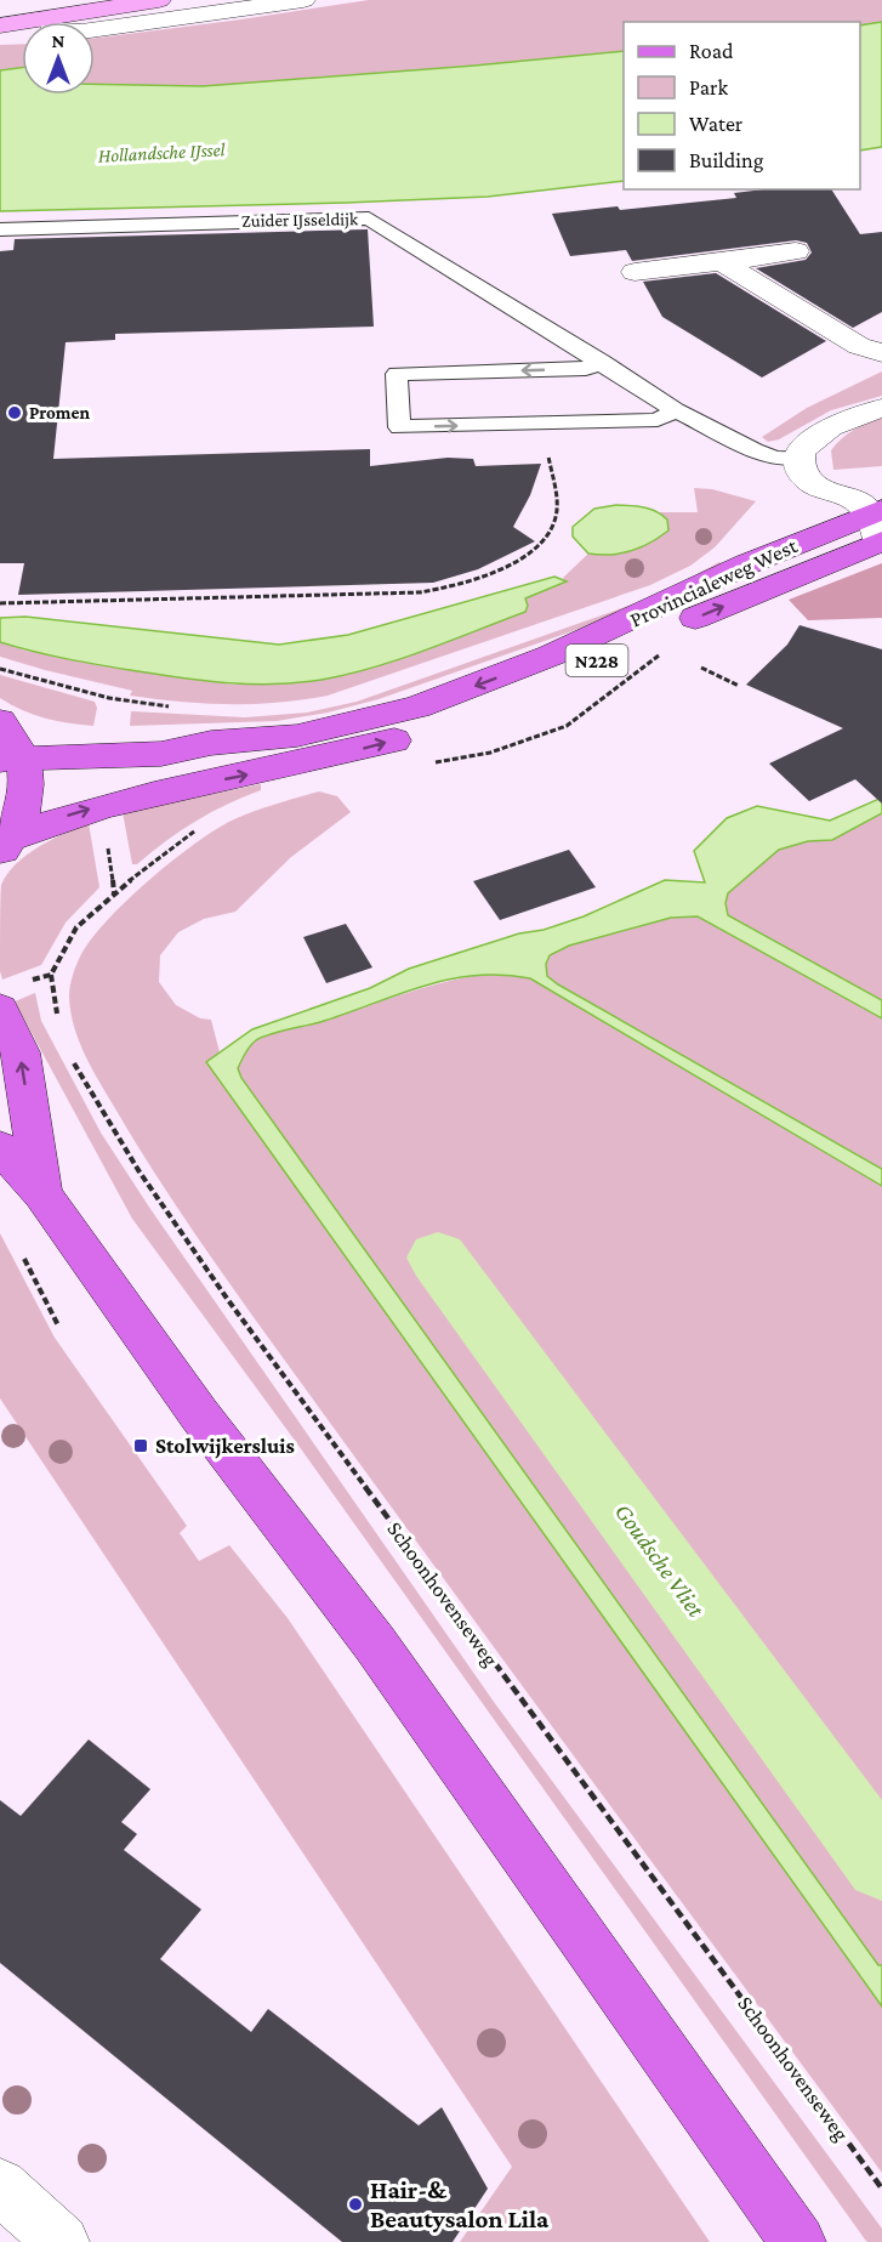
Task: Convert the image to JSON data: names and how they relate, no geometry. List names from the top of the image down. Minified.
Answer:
{"streets":{"main road":["Provincialeweg West","N228"],"street":["Zuider IJsseldijk"],"path":["Schoonhovenseweg"]},"crossings":[["Zuider IJsseldijk","Provincialeweg West"],["Provincialeweg West","N228"]],"water":["Hollandsche IJssel","Goudsche Vliet"],"places":{"other":["Promen","Hair-& Beautysalon Lila"],"transit":["Stolwijkersluis"]},"legend":["Road","Park","Water","Building"],"north":"top"}
